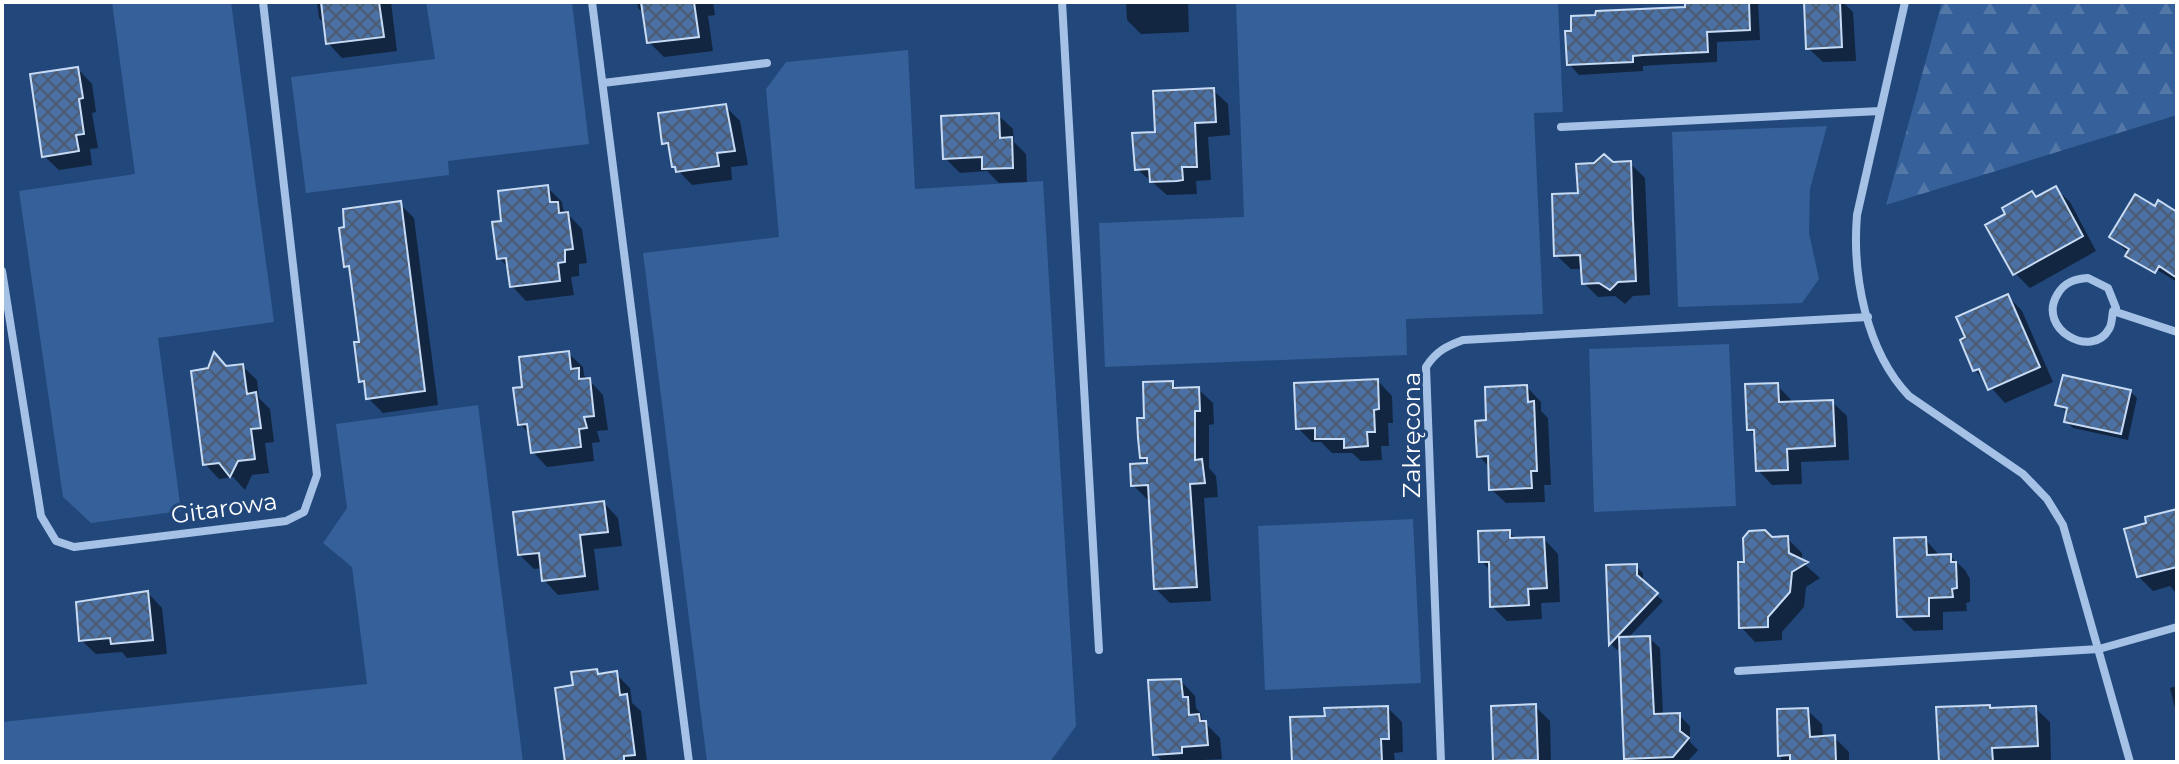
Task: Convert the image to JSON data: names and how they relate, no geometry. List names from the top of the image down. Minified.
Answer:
{"streets":{"street":["Zakręcona","Gitarowa"]}}
